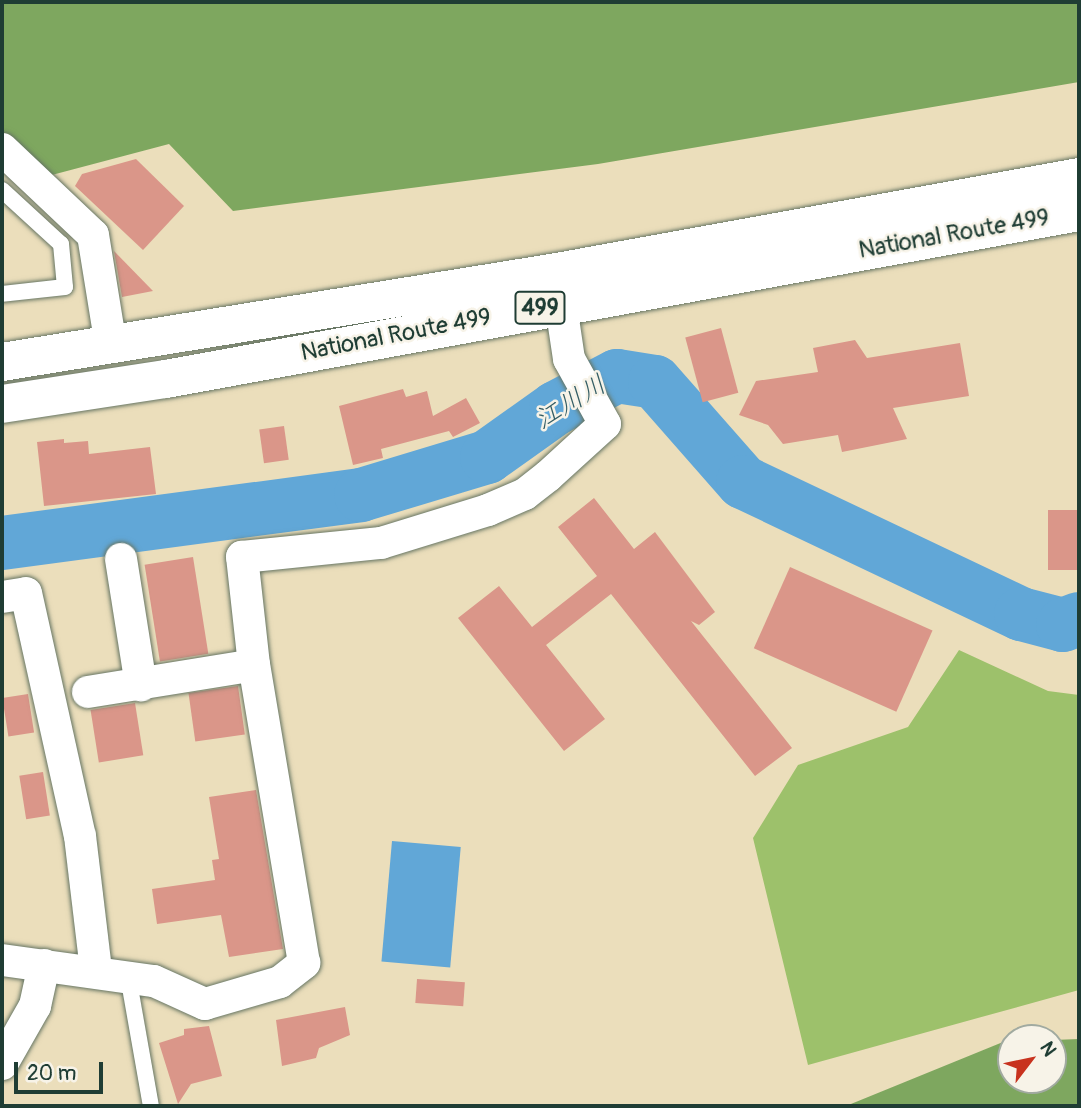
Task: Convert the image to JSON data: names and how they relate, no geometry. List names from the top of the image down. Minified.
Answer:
{"streets":{"highway":["National Route 499","499"]},"water":["江川川"],"scale_bar":"20 m","north":"top right"}
